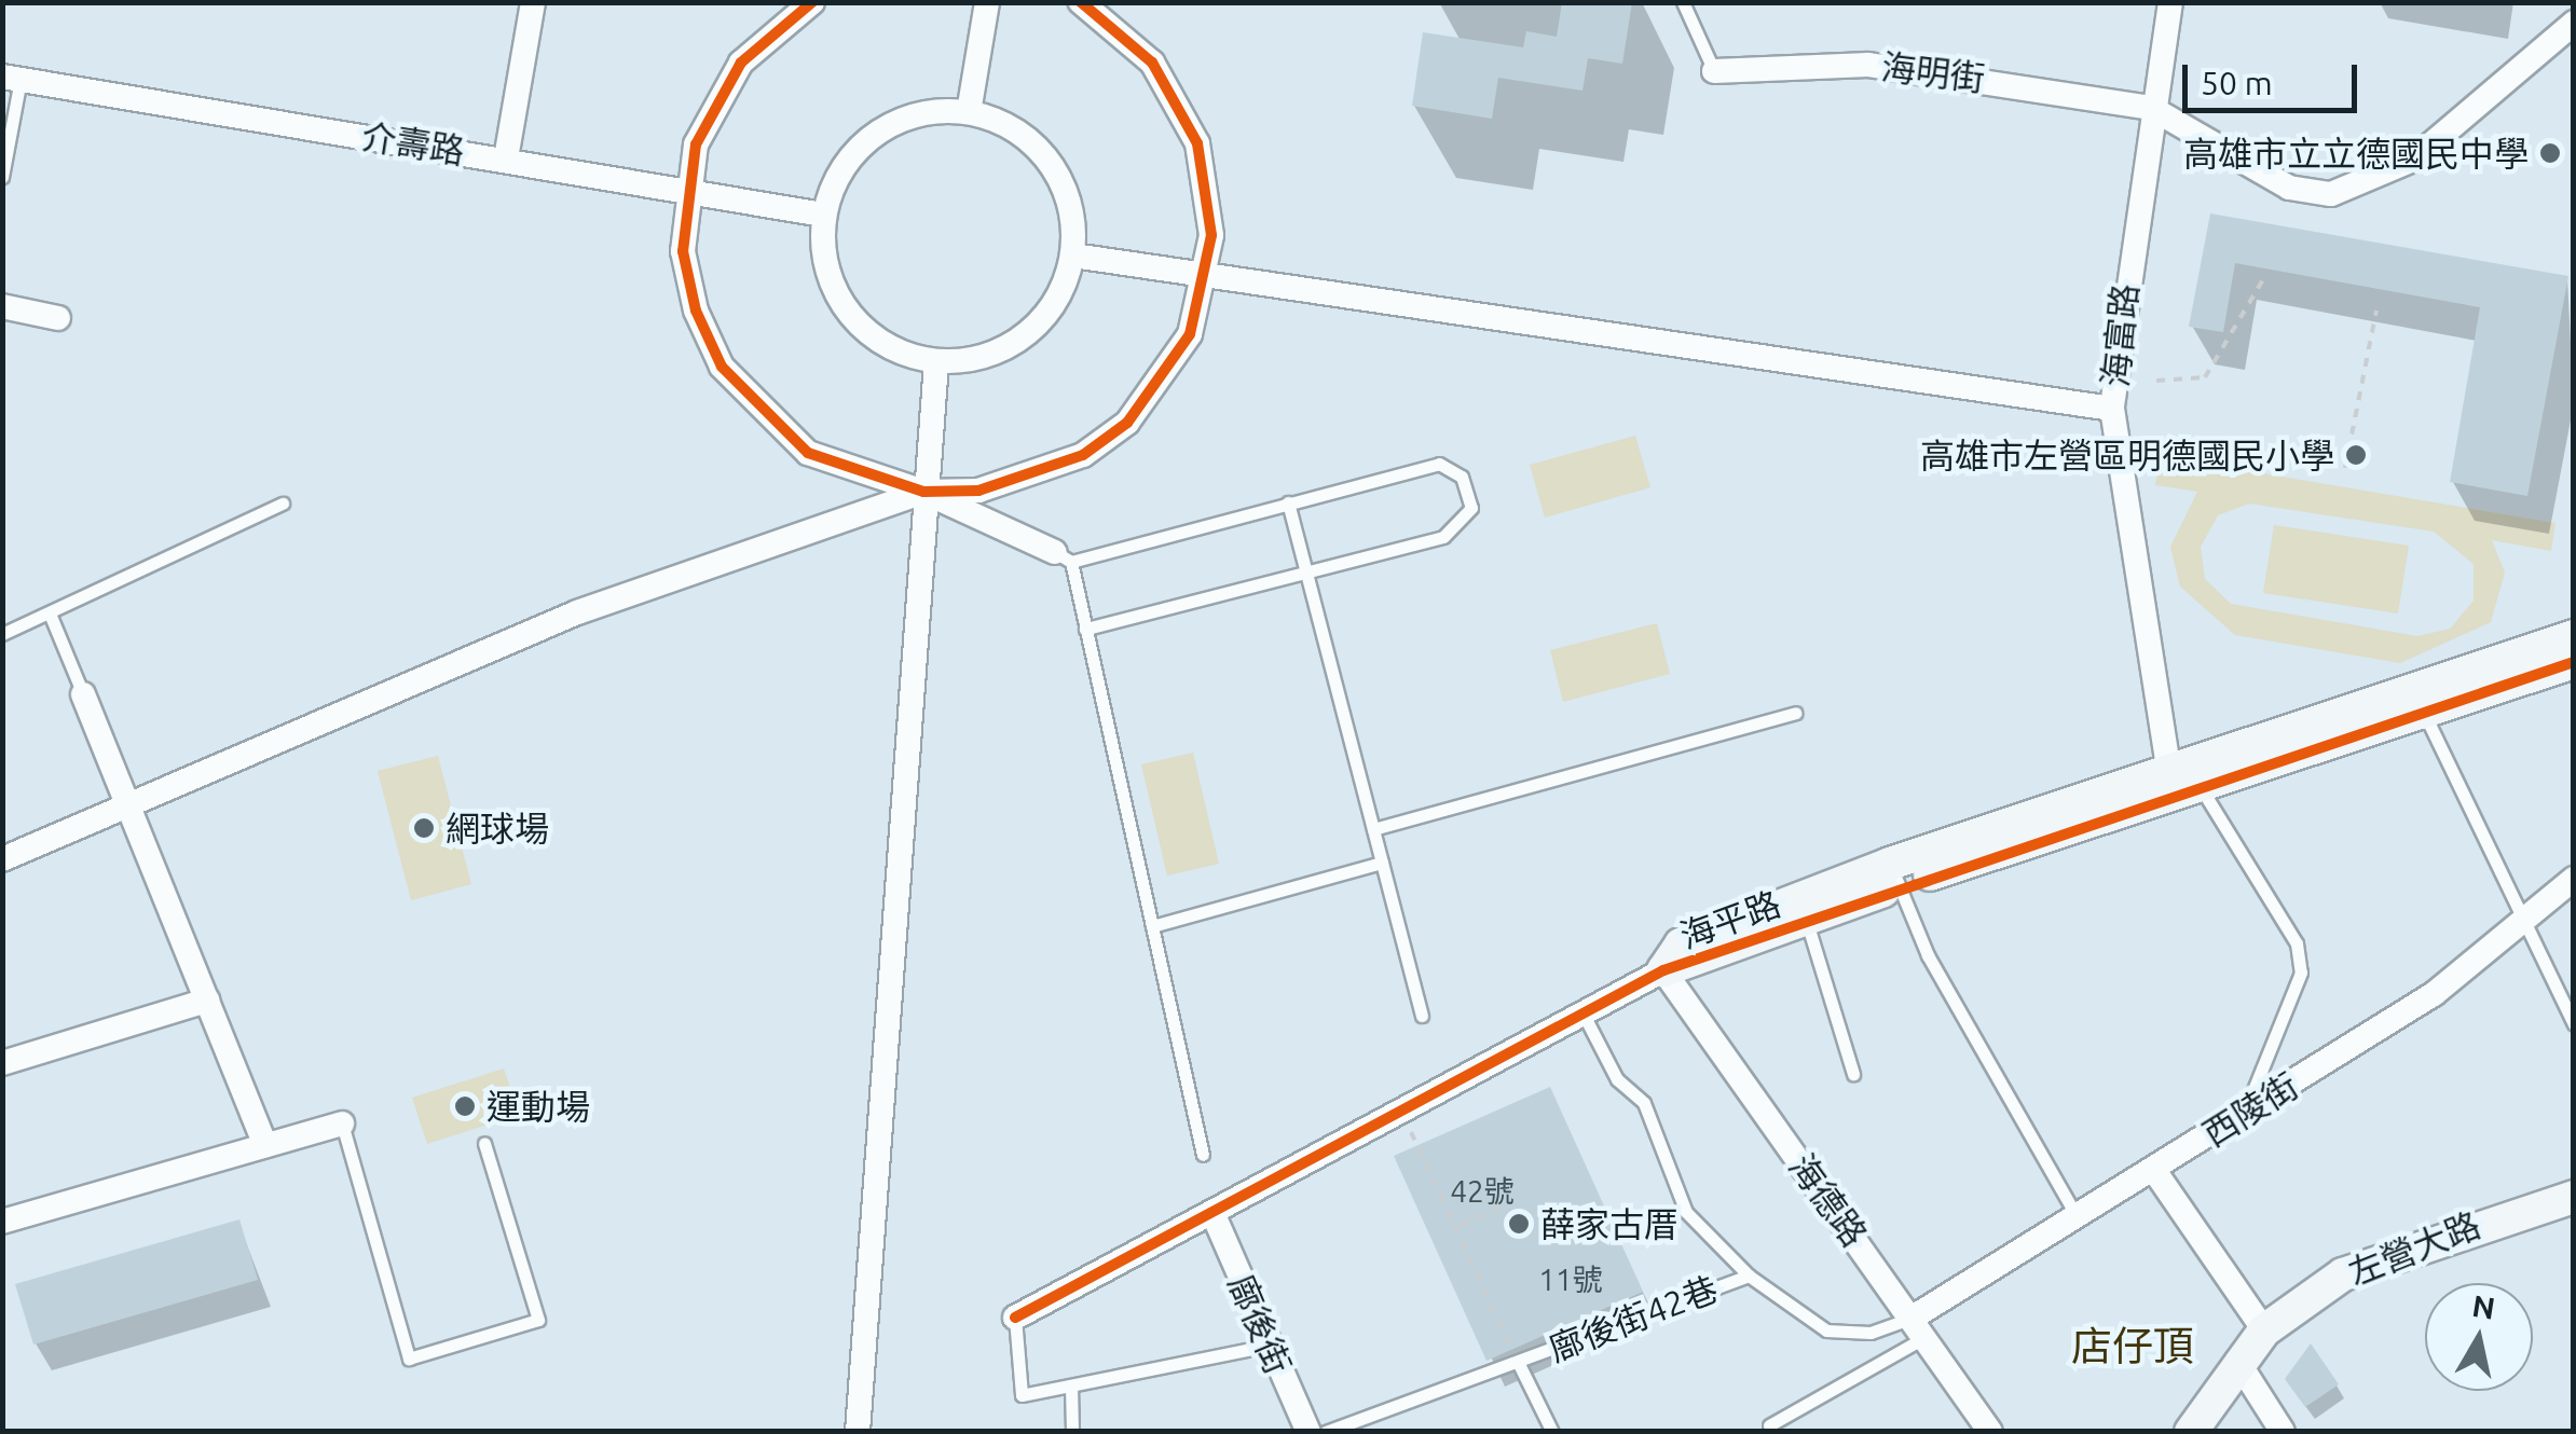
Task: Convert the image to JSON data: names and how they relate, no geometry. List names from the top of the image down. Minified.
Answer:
{"streets":{"street":["海明街","介壽路","海富路","海平路","西陵街","海德路","左營大路","廍後街"],"lane":["廍後街42巷"]},"crossings":[["海明街","海富路"],["海富路","海平路"],["海平路","海德路"],["海平路","廍後街42巷"],["海平路","廍後街"],["西陵街","海德路"]],"districts":["店仔頂"],"places":["高雄市立立德國民中學","高雄市左營區明德國民小學","網球場","運動場","薛家古厝"],"house_numbers":["42號","11號"],"scale_bar":"50 m","north":"top"}
